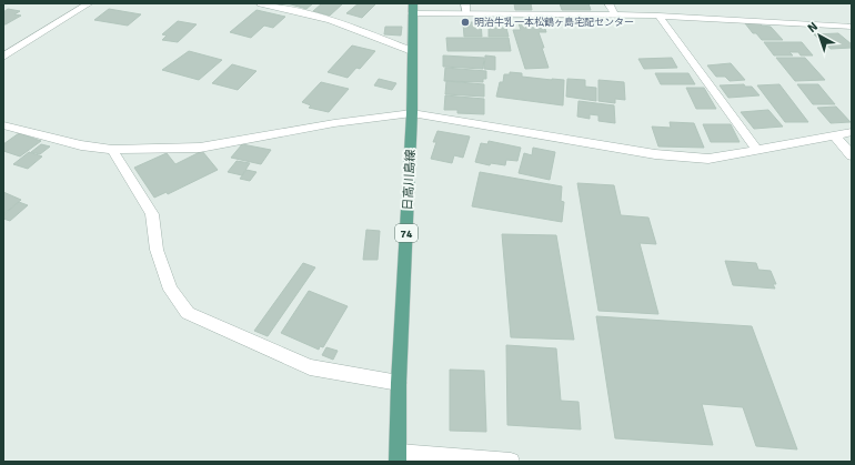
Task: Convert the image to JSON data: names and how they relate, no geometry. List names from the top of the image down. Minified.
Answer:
{"streets":{"main road":["日高川島線","74"]},"places":["明治牛乳一本松鶴ヶ島宅配センター"],"north":"top left"}
